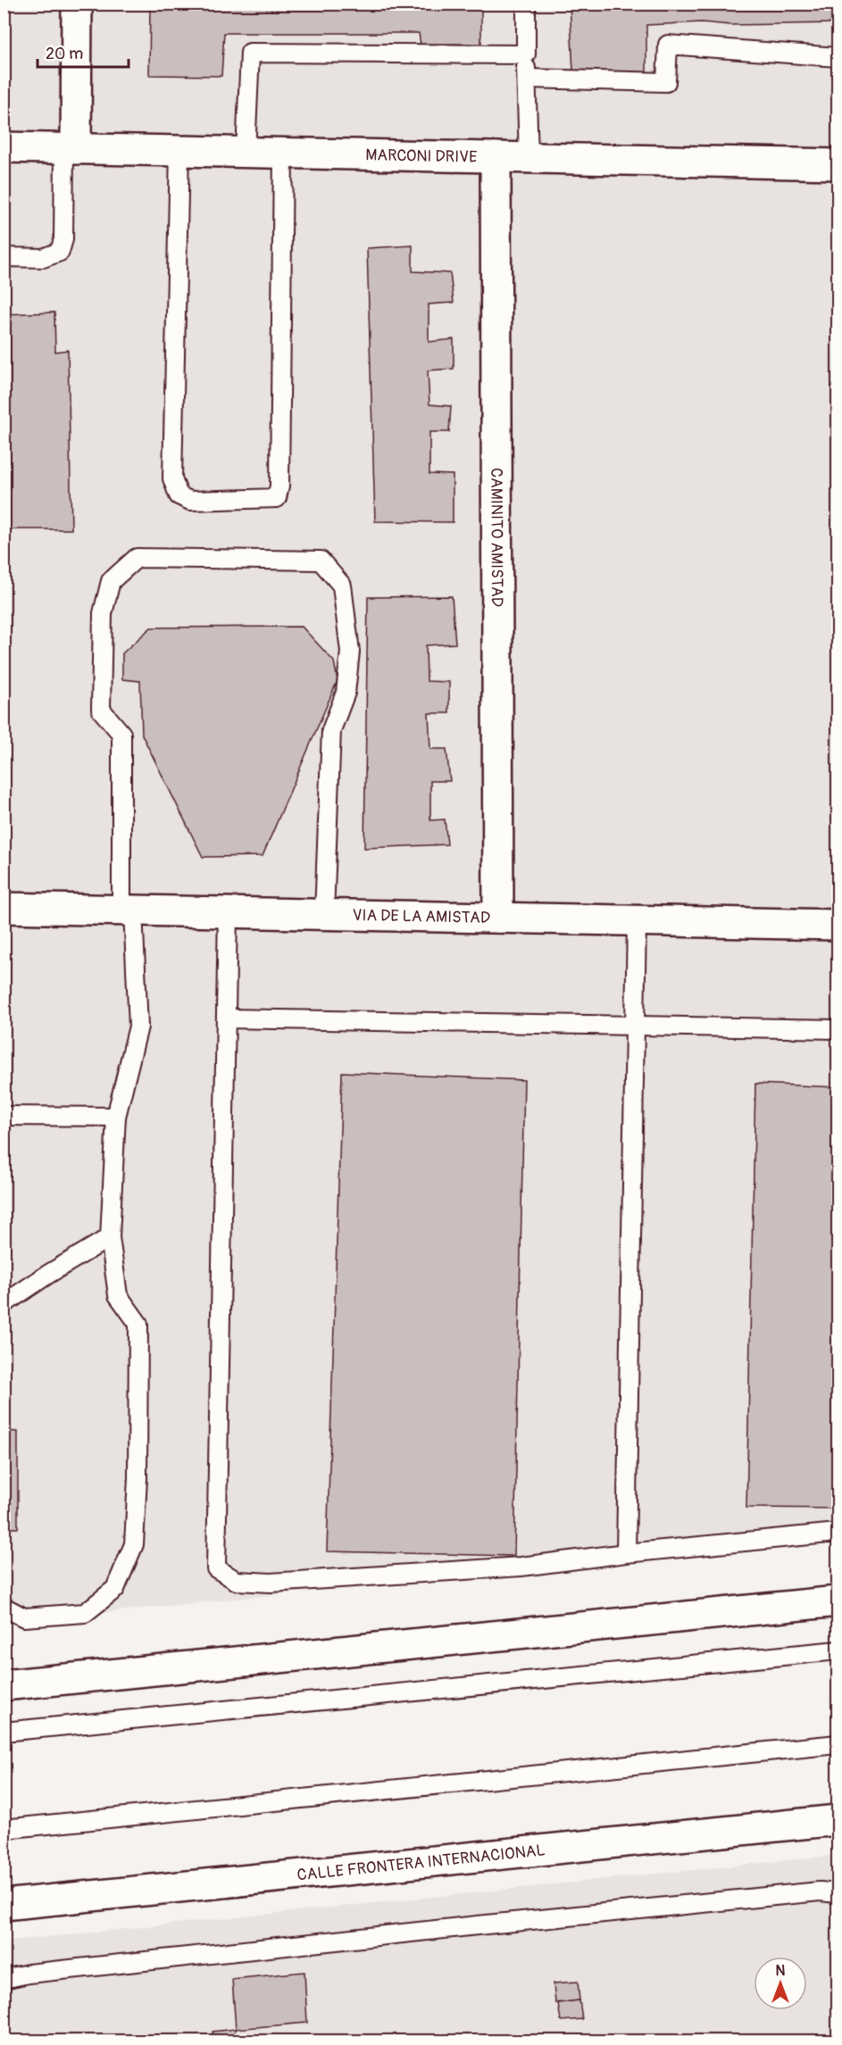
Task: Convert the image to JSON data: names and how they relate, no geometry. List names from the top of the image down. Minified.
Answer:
{"streets":{"street":["MARCONI DRIVE","CAMINITO AMISTAD","VIA DE LA AMISTAD","CALLE FRONTERA INTERNACIONAL"]},"crossings":[["MARCONI DRIVE","CAMINITO AMISTAD"],["CAMINITO AMISTAD","VIA DE LA AMISTAD"]],"scale_bar":"20 m","north":"top"}
